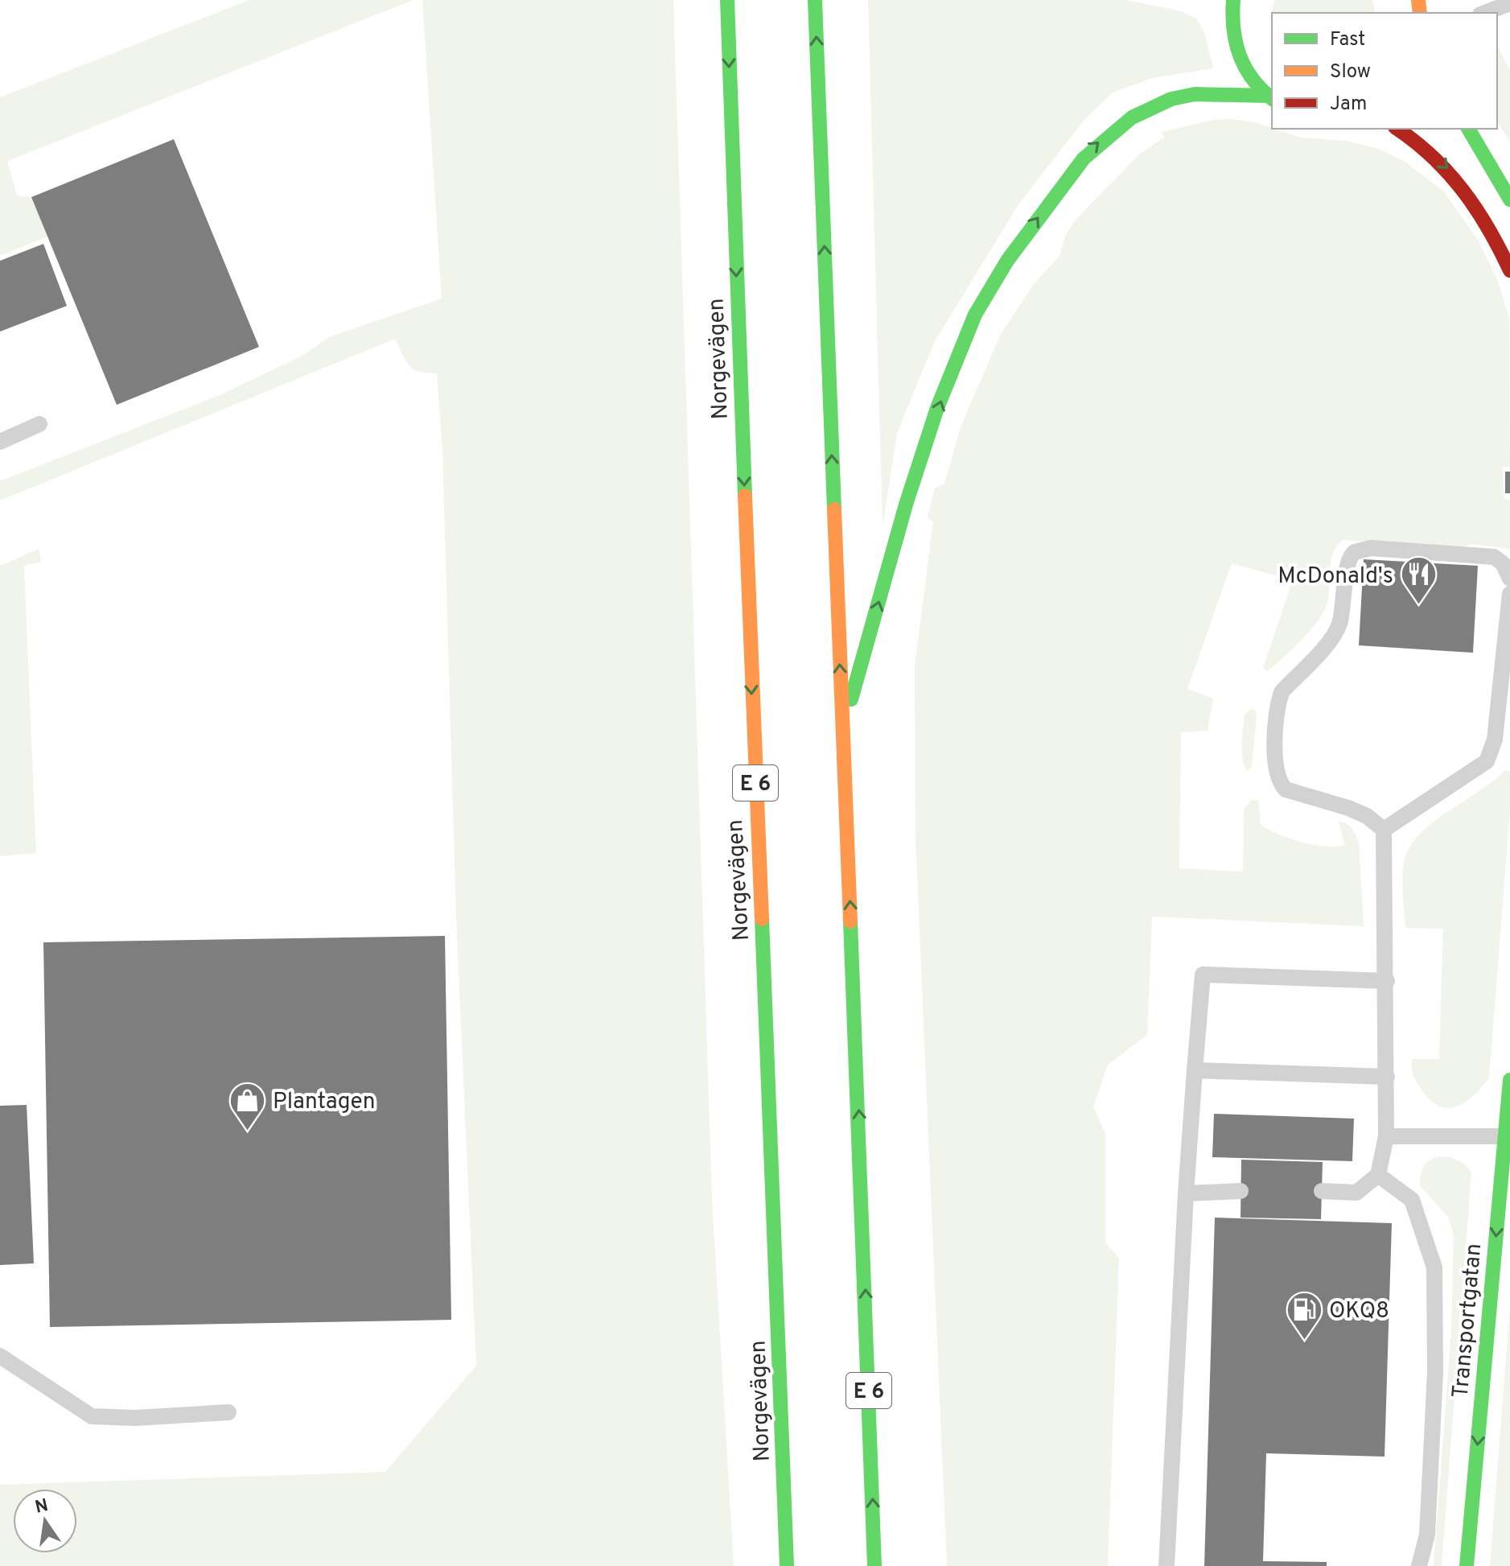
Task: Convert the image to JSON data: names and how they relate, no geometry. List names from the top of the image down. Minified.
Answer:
{"streets":{"main road":["Norgevägen","E 6","Transportgatan"]},"one_way":["Transportgatan"],"places":{"restaurant":["McDonald's"],"shop":["Plantagen"],"fuel station":["OKQ8"]},"legend":["Fast","Slow","Jam"],"north":"top"}
